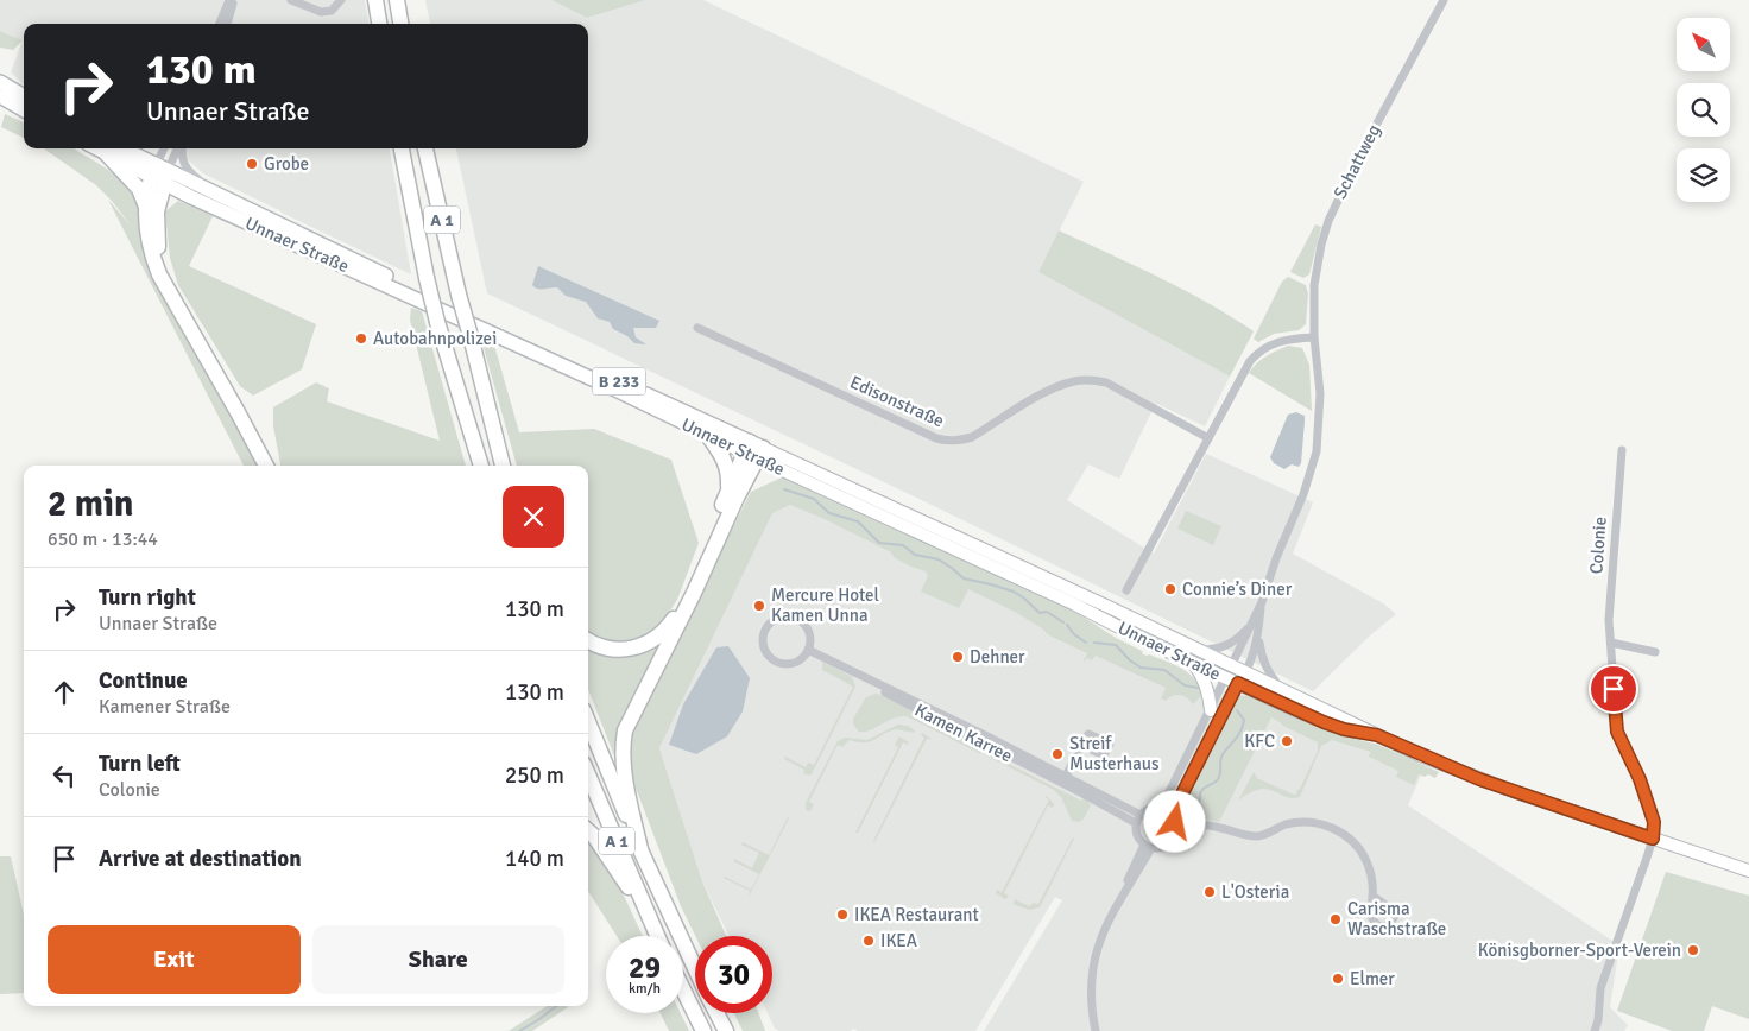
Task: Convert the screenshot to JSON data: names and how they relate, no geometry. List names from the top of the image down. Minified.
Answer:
{"streets":{"highway":["A 1"],"main road":["Unnaer Straße","B 233"],"street":["Schattweg","Edisonstraße","Colonie","Kamen Karree"]},"crossings":[["Schattweg","Unnaer Straße"]],"places":["Grobe","Autobahnpolizei","Connie’s Diner","Mercure Hotel Kamen Unna","Dehner","KFC","Streif Musterhaus","L'Osteria","IKEA Restaurant","Carisma Waschstraße","IKEA","Könisgborner-Sport-Verein","Elmer"],"north":"top left","page":{"turn":["130 m","Unnaer Straße"],"heading":["2 min","650 m · 13:44"],"list":[{"name":"Turn right","note":"Unnaer Straße","value":"130 m"},{"name":"Continue","note":"Kamener Straße","value":"130 m"},{"name":"Turn left","note":"Colonie","value":"250 m"},{"name":"Arrive at destination","value":"140 m"}],"buttons":["Exit","Share"],"speed":"29 km/h","limit":"30"}}
